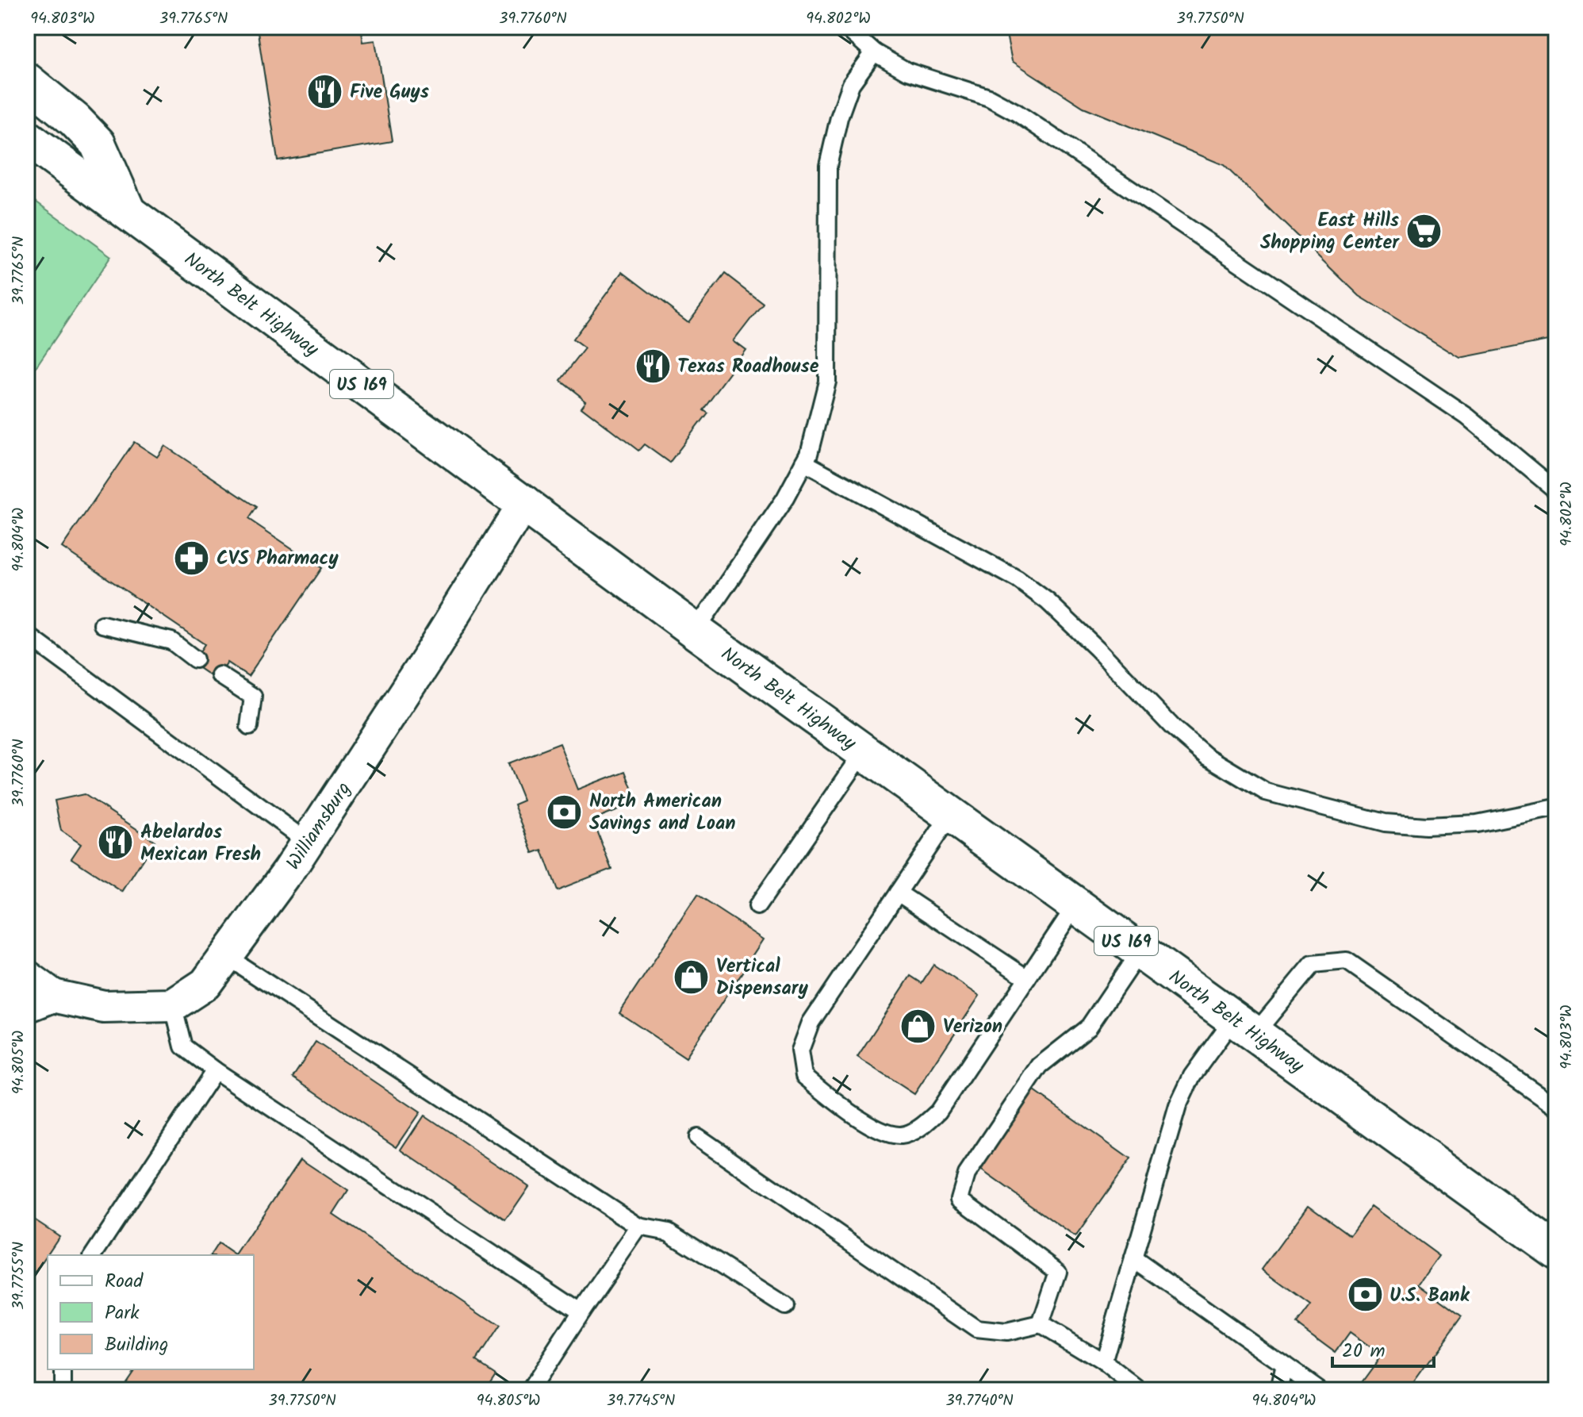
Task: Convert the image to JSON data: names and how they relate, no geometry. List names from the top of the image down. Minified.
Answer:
{"streets":{"main road":["North Belt Highway","US 169"],"street":["Williamsburg"]},"crossings":[["North Belt Highway","Williamsburg"]],"places":{"restaurant":["Five Guys","Texas Roadhouse","Abelardos Mexican Fresh"],"supermarket":["East Hills Shopping Center"],"pharmacy":["CVS Pharmacy"],"bank":["North American Savings and Loan","U.S. Bank"],"shop":["Vertical Dispensary","Verizon"]},"legend":["Road","Park","Building"],"scale_bar":"20 m","coordinates":["94.803°W","39.7765°N","39.7760°N","94.802°W","39.7750°N","94.804°W","94.805°W","39.7755°N","39.7745°N","39.7740°N"]}
